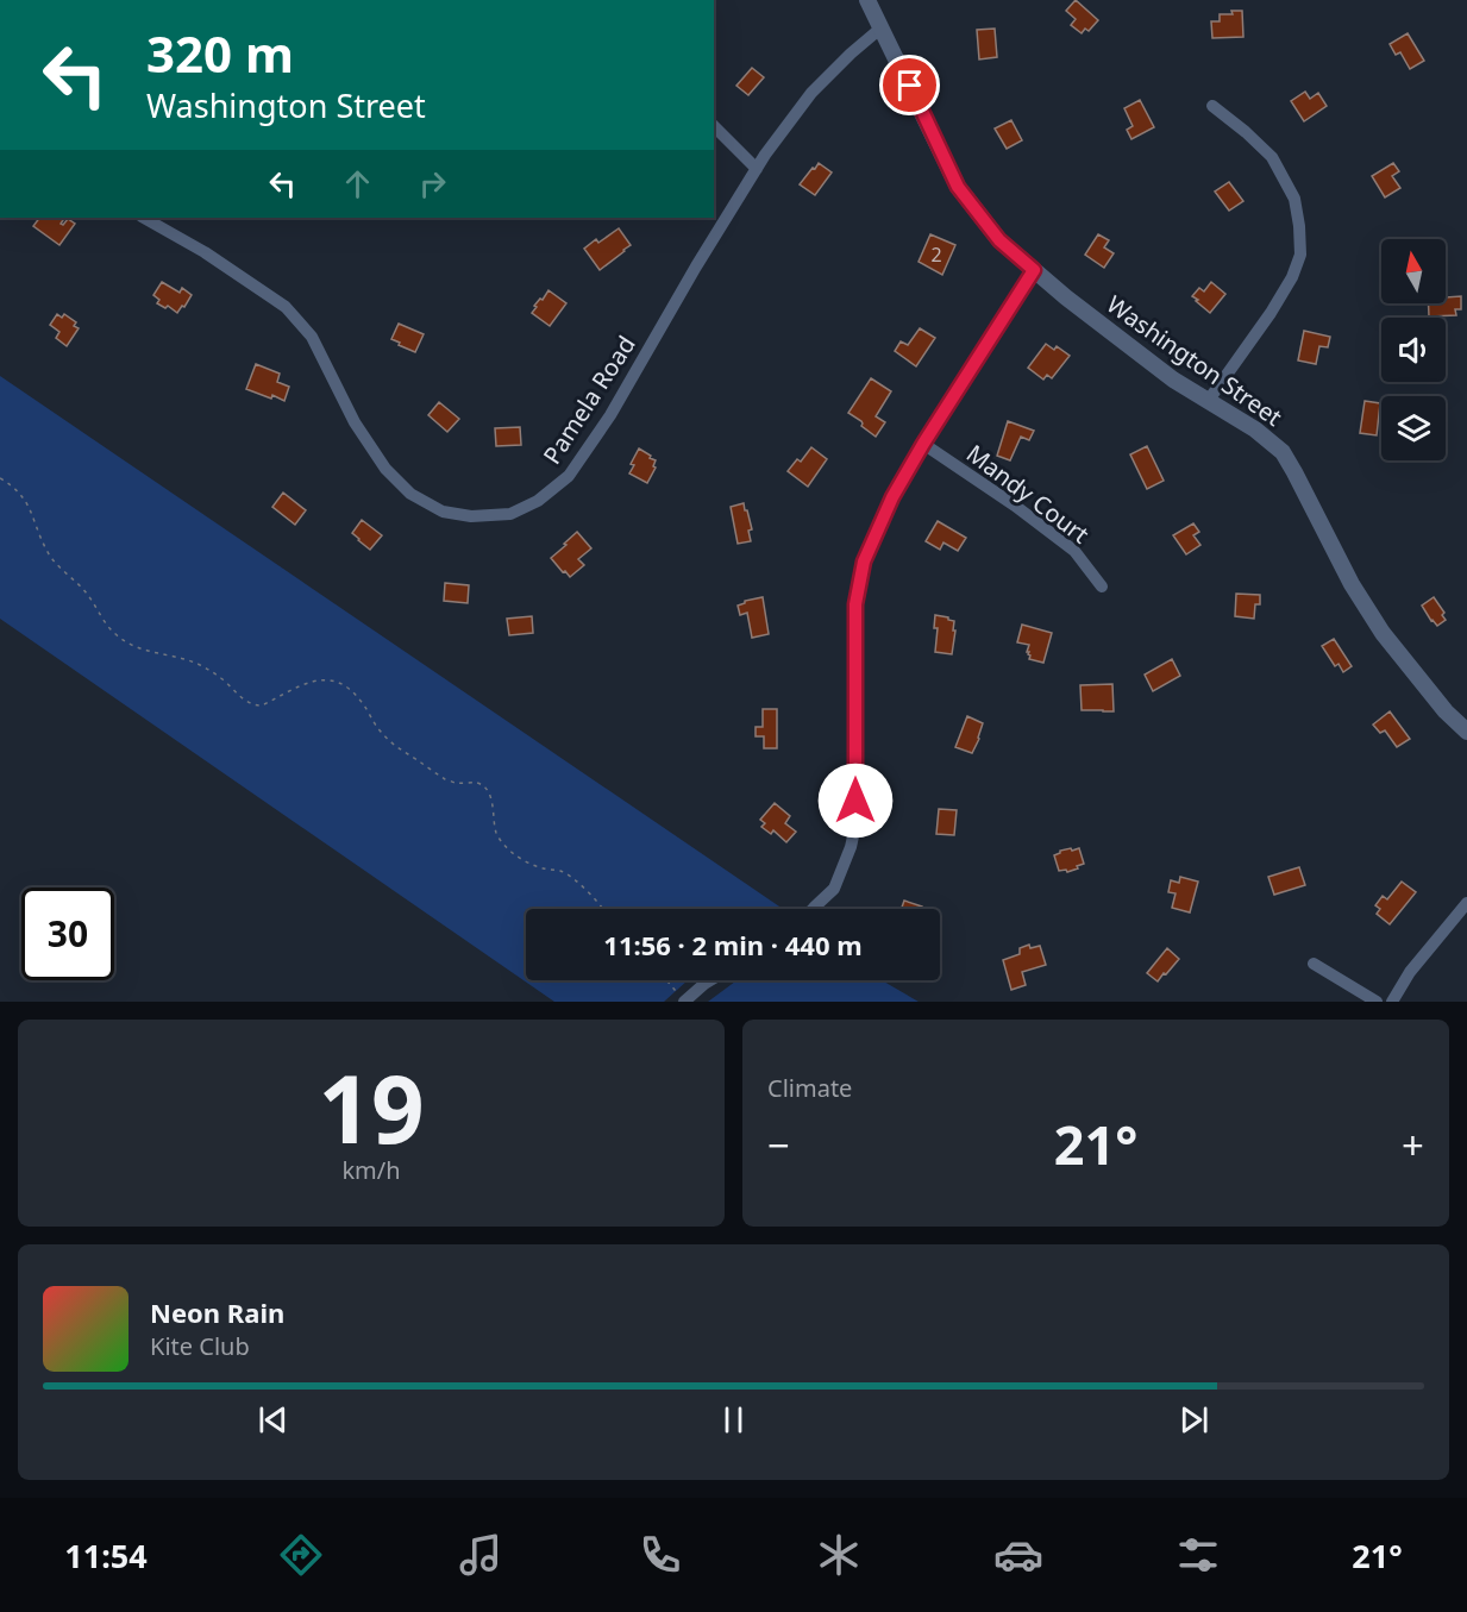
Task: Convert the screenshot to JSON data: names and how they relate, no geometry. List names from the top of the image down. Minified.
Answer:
{"streets":{"street":["Washington Street","Pamela Road","Mandy Court"]},"crossings":[["Washington Street","Pamela Road"]],"house_numbers":["2"],"north":"top","page":{"turn":["320 m","Washington Street"],"limit":"30","trip":"11:56 · 2 min · 440 m","tile":[["19","km/h"],"Climate"],"heat":["−","21°","+"],"song":["Neon Rain","Kite Club"],"tabs":["11:54","21°"]}}
